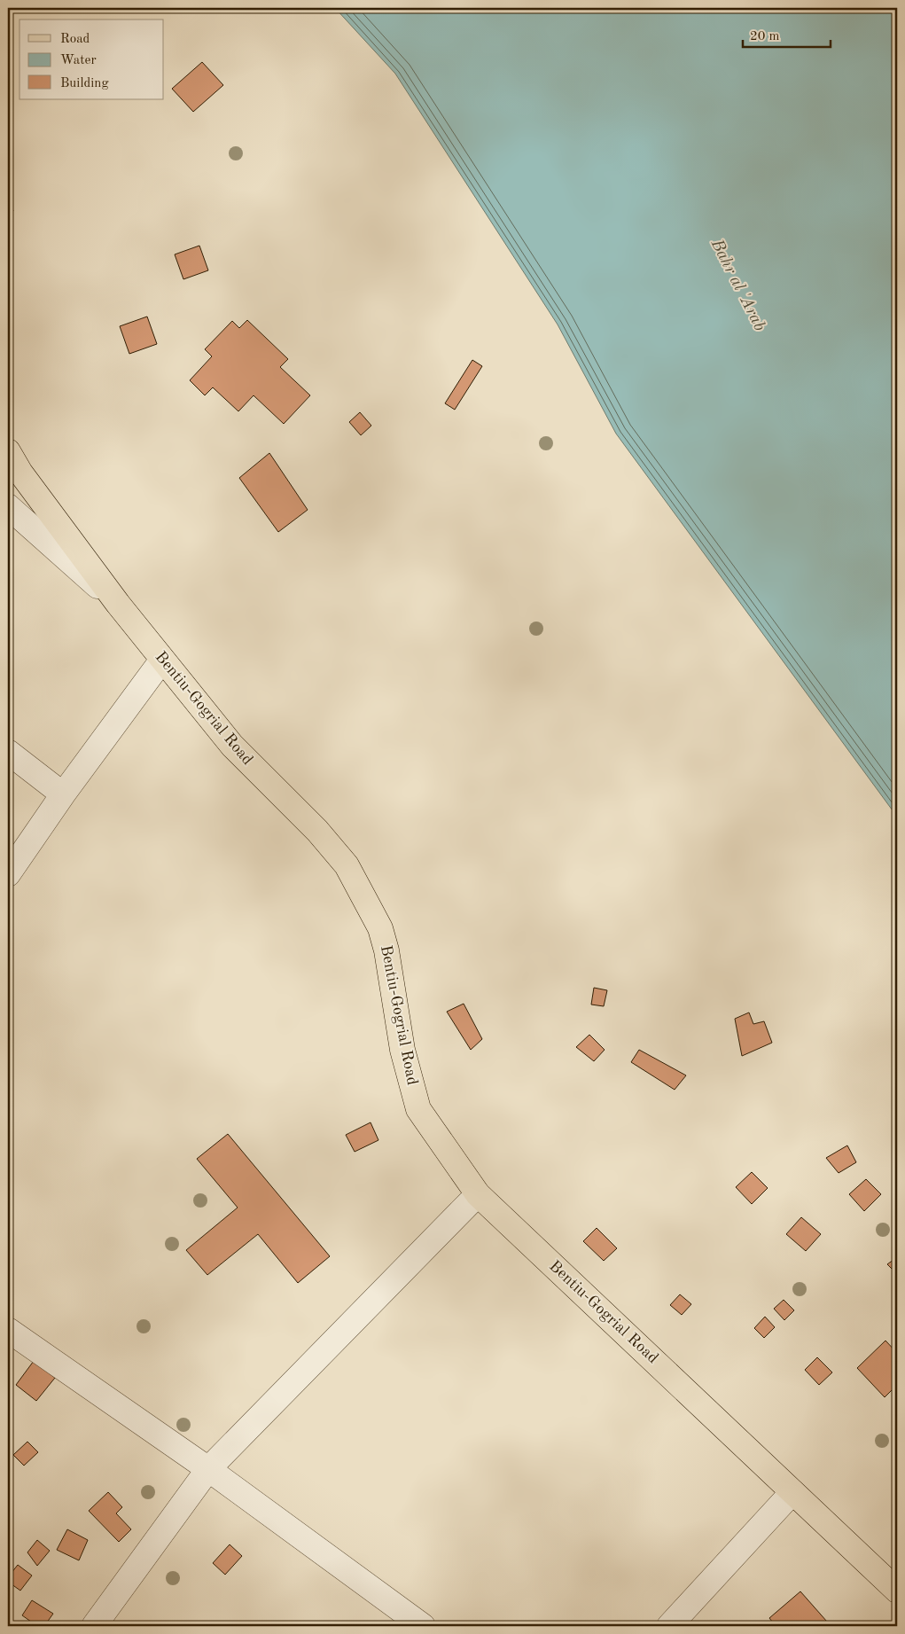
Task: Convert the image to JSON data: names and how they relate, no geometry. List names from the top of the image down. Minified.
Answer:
{"streets":{"main road":["Bentiu-Gogrial Road"]},"water":["Bahr al 'Arab"],"legend":["Road","Water","Building"],"scale_bar":"20 m"}
